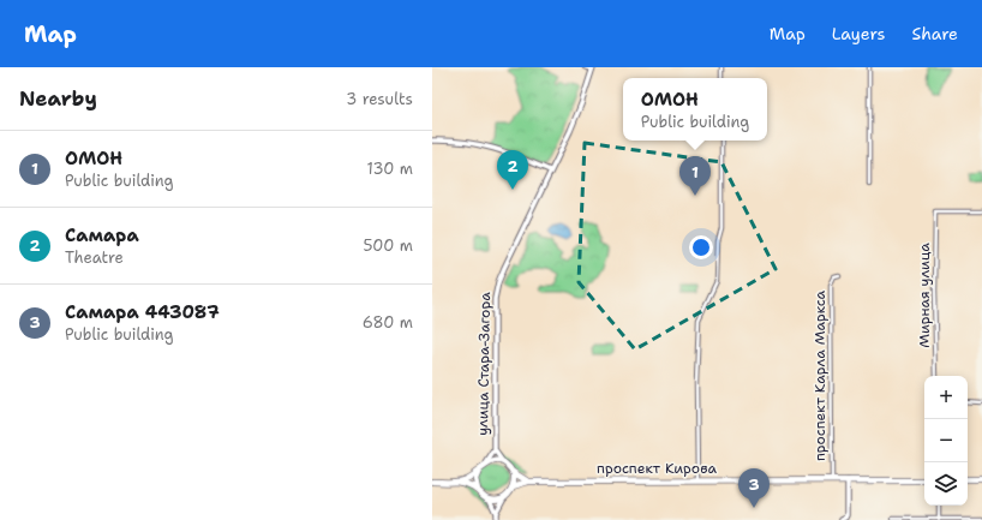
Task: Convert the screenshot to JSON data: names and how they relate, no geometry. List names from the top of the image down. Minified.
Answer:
{"streets":{"main road":["улица Стара-Загора","проспект Кирова"],"street":["Мирная улица","проспект Карла Маркса"]},"crossings":[["проспект Карла Маркса","проспект Кирова"]],"page":{"header":"Map","nav":["Map","Layers","Share"],"heading":["Nearby","3 results"],"popup":["ОМОН","Public building"],"list":[{"mark":"1","name":"ОМОН","note":"Public building","value":"130 m"},{"mark":"2","name":"Самара","note":"Theatre","value":"500 m"},{"mark":"3","name":"Самара 443087","note":"Public building","value":"680 m"}],"pins":["2","1","3"],"map_buttons":["+","−"]}}
